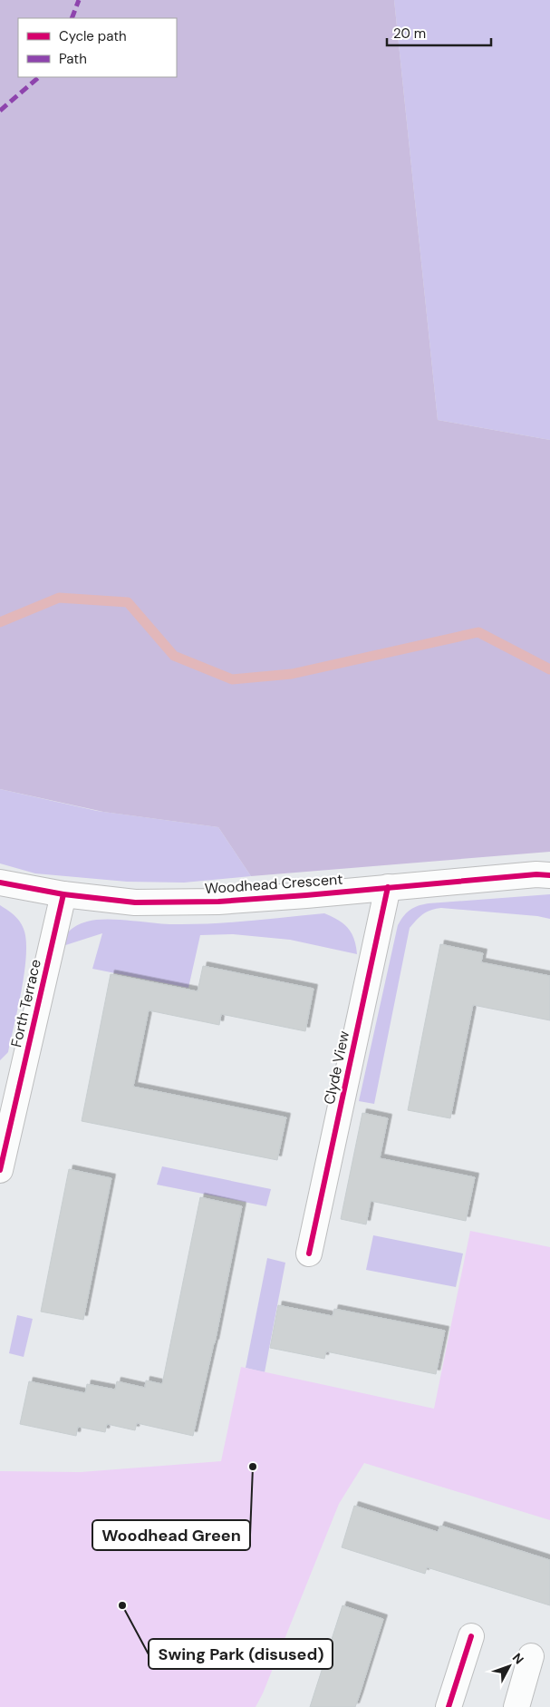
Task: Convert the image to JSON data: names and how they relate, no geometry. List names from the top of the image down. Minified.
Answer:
{"streets":{"street":["Woodhead Crescent","Forth Terrace","Clyde View"]},"crossings":[["Woodhead Crescent","Forth Terrace"],["Woodhead Crescent","Clyde View"]],"places":["Woodhead Green","Swing Park (disused)"],"legend":["Cycle path","Path"],"scale_bar":"20 m","north":"top right"}
